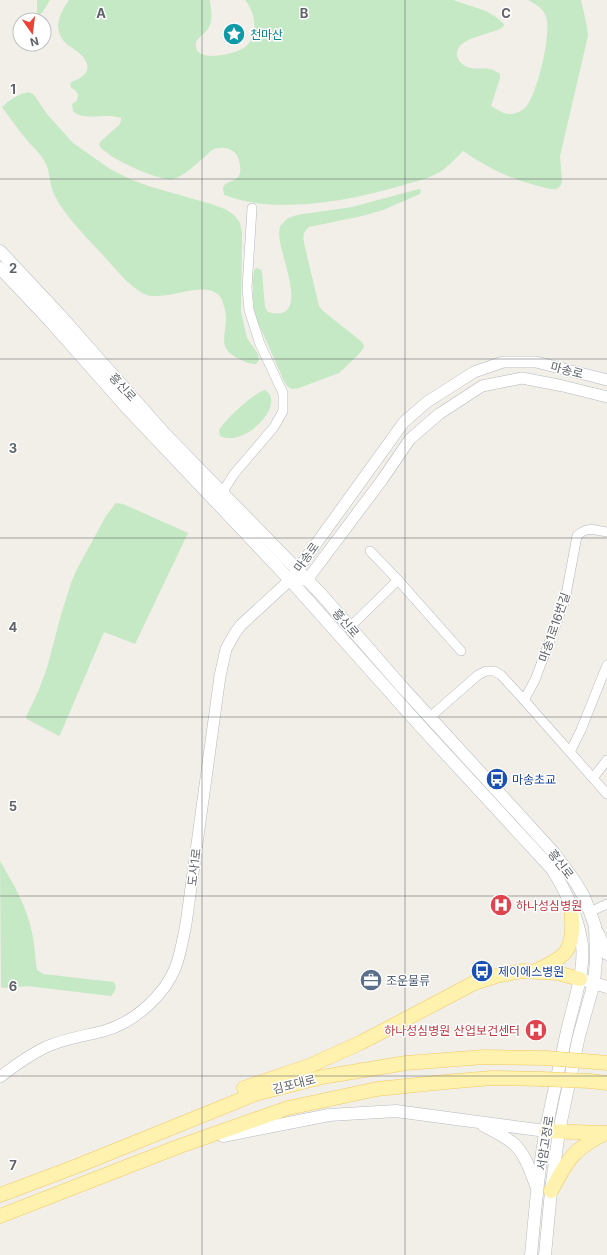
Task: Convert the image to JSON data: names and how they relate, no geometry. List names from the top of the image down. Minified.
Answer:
{"streets":{"main road":["흥신로","김포대로","서암고정로"],"street":["마송로","마송1로16번길","도사1로"]},"crossings":[["마송로","흥신로"],["마송로","도사1로"],["흥신로","도사1로"],["흥신로","서암고정로"]],"places":{"place":["천마산"],"bus stop":["마송초교","제이에스병원"],"hospital":["하나성심병원","하나성심병원 산업보건센터"],"office":["조운물류"]},"north":"bottom","grid":{"columns":["A","B","C"],"rows":["1","2","3","4","5","6","7"]}}
